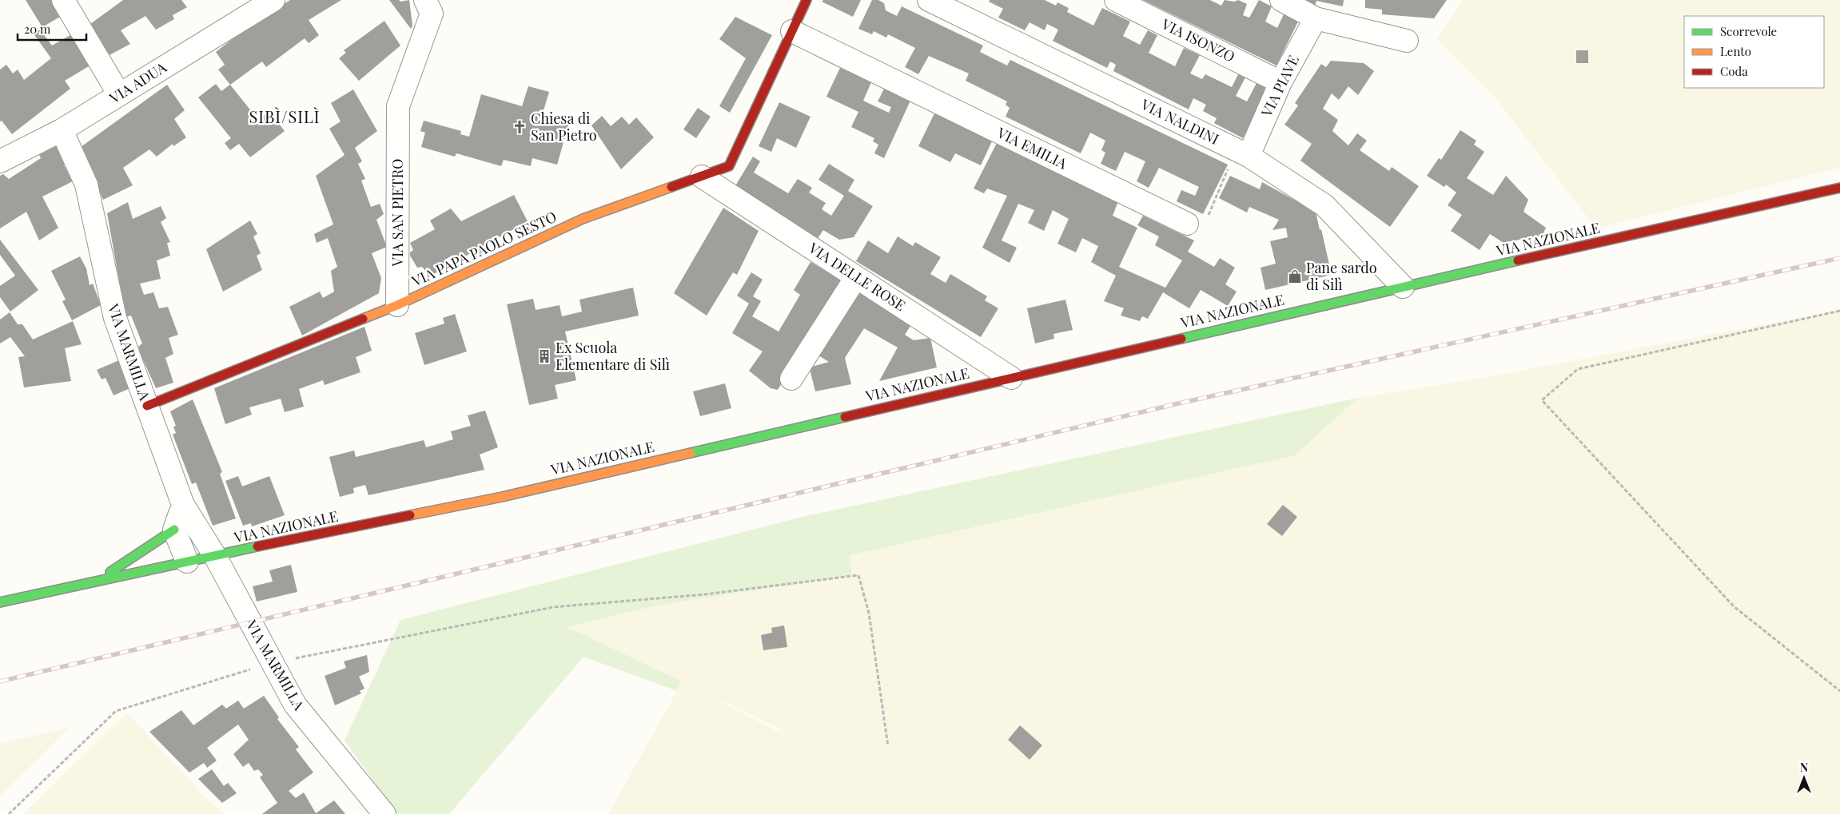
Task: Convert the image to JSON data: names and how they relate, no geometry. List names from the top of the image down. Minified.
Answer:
{"streets":{"main road":["VIA NAZIONALE","VIA PAPA PAOLO SESTO"],"street":["VIA ISONZO","VIA ADUA","VIA PIAVE","VIA NALDINI","VIA EMILIA","VIA SAN PIETRO","VIA DELLE ROSE","VIA MARMILLA"]},"crossings":[["VIA ISONZO","VIA PIAVE"],["VIA ADUA","VIA MARMILLA"],["VIA PIAVE","VIA NALDINI"],["VIA NALDINI","VIA NAZIONALE"],["VIA SAN PIETRO","VIA PAPA PAOLO SESTO"],["VIA NAZIONALE","VIA DELLE ROSE"],["VIA NAZIONALE","VIA MARMILLA"],["VIA PAPA PAOLO SESTO","VIA DELLE ROSE"]],"districts":["SIBÌ/SILÌ"],"places":{"church":["Chiesa di San Pietro"],"shop":["Pane sardo di Silì"],"building":["Ex Scuola Elementare di Silì"]},"legend":["Scorrevole","Lento","Coda"],"scale_bar":"20 m","north":"top"}
